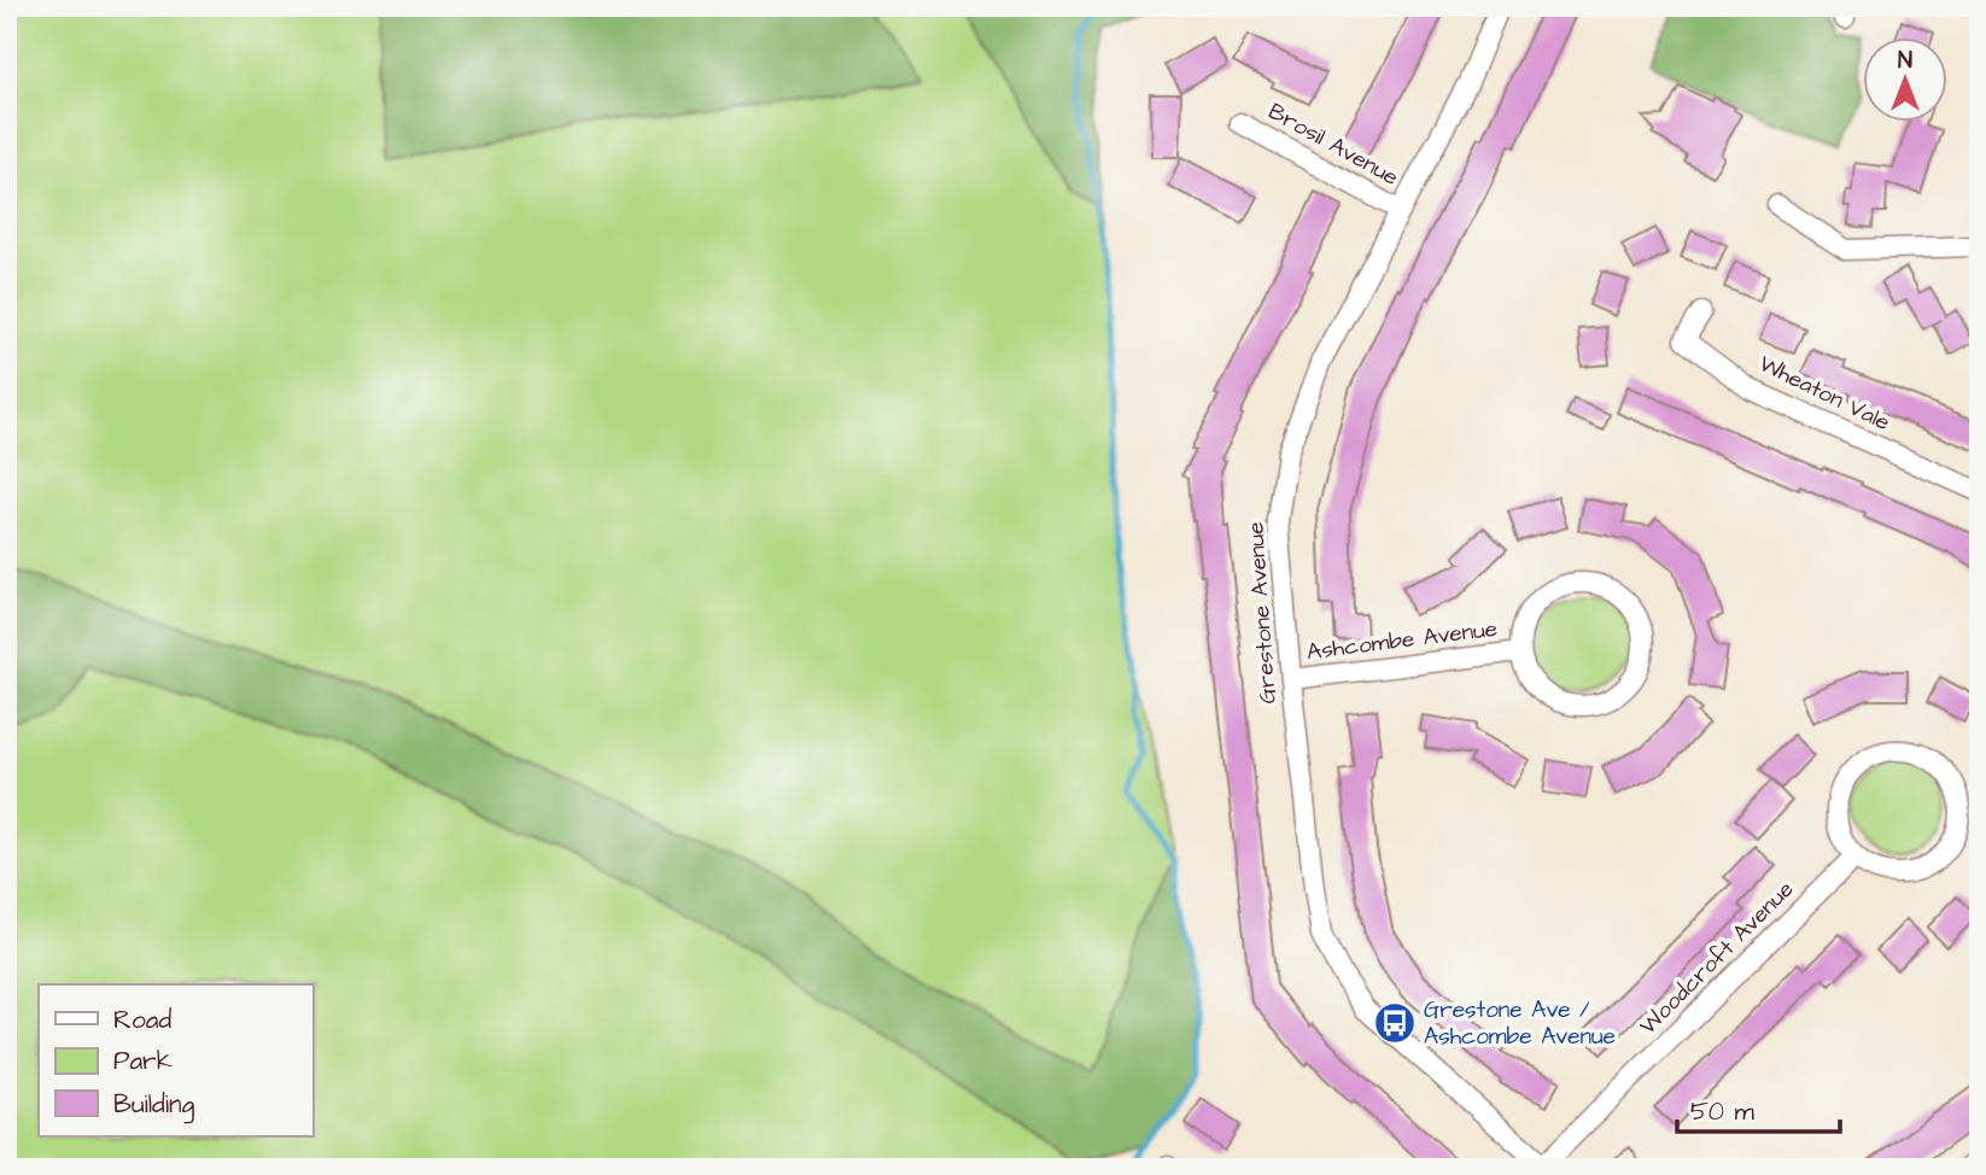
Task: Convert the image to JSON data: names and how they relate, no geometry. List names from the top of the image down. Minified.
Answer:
{"streets":{"street":["Brosil Avenue","Wheaton Vale","Grestone Avenue","Ashcombe Avenue","Woodcroft Avenue"]},"crossings":[["Brosil Avenue","Grestone Avenue"],["Grestone Avenue","Ashcombe Avenue"],["Grestone Avenue","Woodcroft Avenue"]],"places":{"bus stop":["Grestone Ave / Ashcombe Avenue"]},"legend":["Road","Park","Building"],"scale_bar":"50 m","north":"top"}
